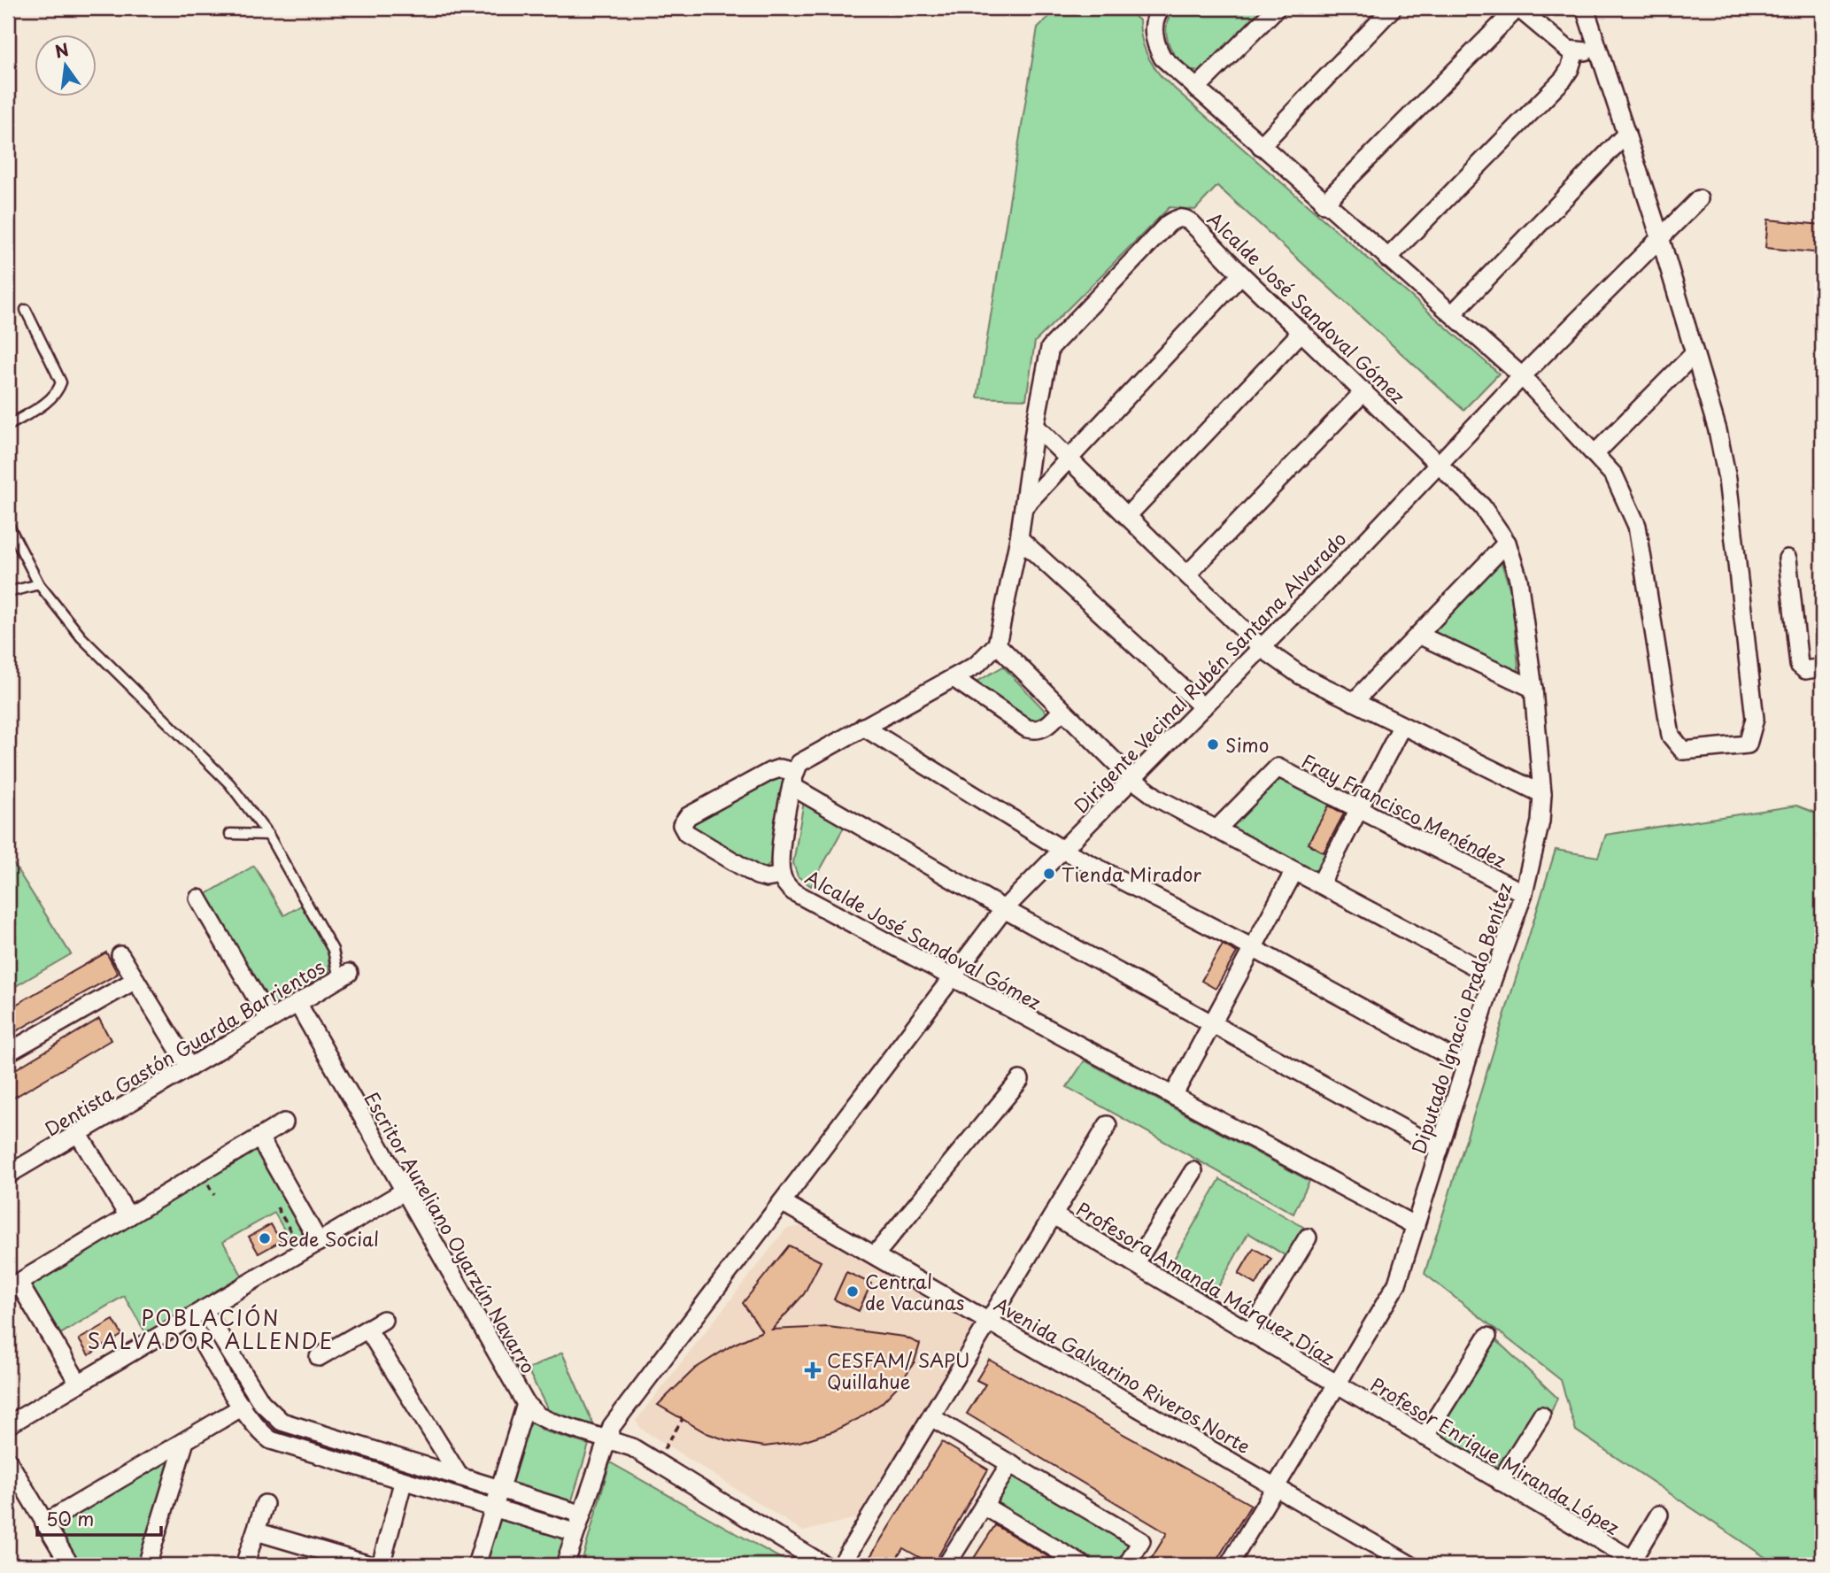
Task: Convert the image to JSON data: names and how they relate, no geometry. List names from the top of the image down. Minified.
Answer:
{"streets":{"street":["Alcalde José Sandoval Gómez","Dirigente Vecinal Rubén Santana Alvarado","Fray Francisco Menéndez","Diputado Ignacio Prado Benítez","Dentista Gastón Guarda Barrientos","Escritor Aureliano Oyarzún Navarro","Profesora Amanda Márquez Díaz","Avenida Galvarino Riveros Norte","Profesor Enrique Miranda López"]},"crossings":[["Alcalde José Sandoval Gómez","Dirigente Vecinal Rubén Santana Alvarado"],["Alcalde José Sandoval Gómez","Diputado Ignacio Prado Benítez"],["Dirigente Vecinal Rubén Santana Alvarado","Diputado Ignacio Prado Benítez"],["Dirigente Vecinal Rubén Santana Alvarado","Escritor Aureliano Oyarzún Navarro"],["Dirigente Vecinal Rubén Santana Alvarado","Avenida Galvarino Riveros Norte"],["Fray Francisco Menéndez","Diputado Ignacio Prado Benítez"],["Diputado Ignacio Prado Benítez","Profesora Amanda Márquez Díaz"],["Diputado Ignacio Prado Benítez","Avenida Galvarino Riveros Norte"],["Diputado Ignacio Prado Benítez","Profesor Enrique Miranda López"],["Dentista Gastón Guarda Barrientos","Escritor Aureliano Oyarzún Navarro"],["Profesora Amanda Márquez Díaz","Profesor Enrique Miranda López"]],"districts":["POBLACIÓN SALVADOR ALLENDE"],"places":{"other":["Simo","Tienda Mirador","Sede Social","Central de Vacunas"],"health":["CESFAM/ SAPU Quillahue"]},"scale_bar":"50 m","north":"top"}
